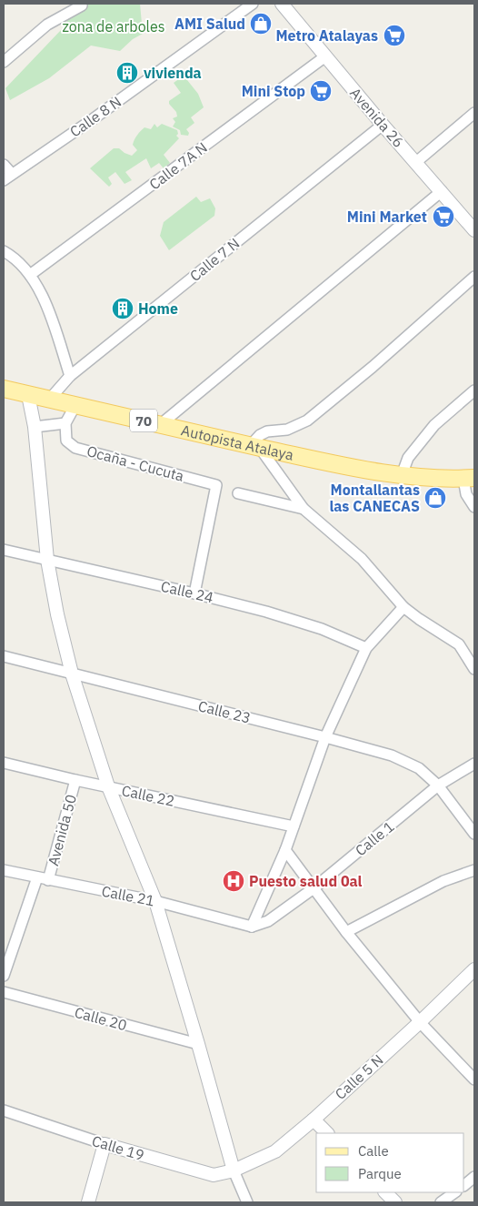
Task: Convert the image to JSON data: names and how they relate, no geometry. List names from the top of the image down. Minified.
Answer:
{"streets":{"main road":["70","Autopista Atalaya"],"street":["Calle 8 N","Avenida 26","Calle 7A N","Calle 7 N","Ocaña - Cucuta","Calle 24","Calle 23","Calle 22","Avenida 50","Calle 1","Calle 21","Calle 20","Calle 5 N","Calle 19"]},"crossings":[["Avenida 26","Calle 7A N"],["Avenida 26","Calle 7 N"],["Calle 7 N","Autopista Atalaya"],["Ocaña - Cucuta","Calle 24"],["Calle 23","Calle 1"],["Calle 22","Avenida 50"],["Avenida 50","Calle 21"],["Calle 1","Calle 21"],["Calle 5 N","Calle 19"]],"parks":["zona de arboles"],"places":{"shop":["AMI Salud","Montallantas las CANECAS"],"supermarket":["Metro Atalayas","Mini Stop","Mini Market"],"building":["vivienda","Home"],"hospital":["Puesto salud 0al"]},"legend":["Calle","Parque"]}
